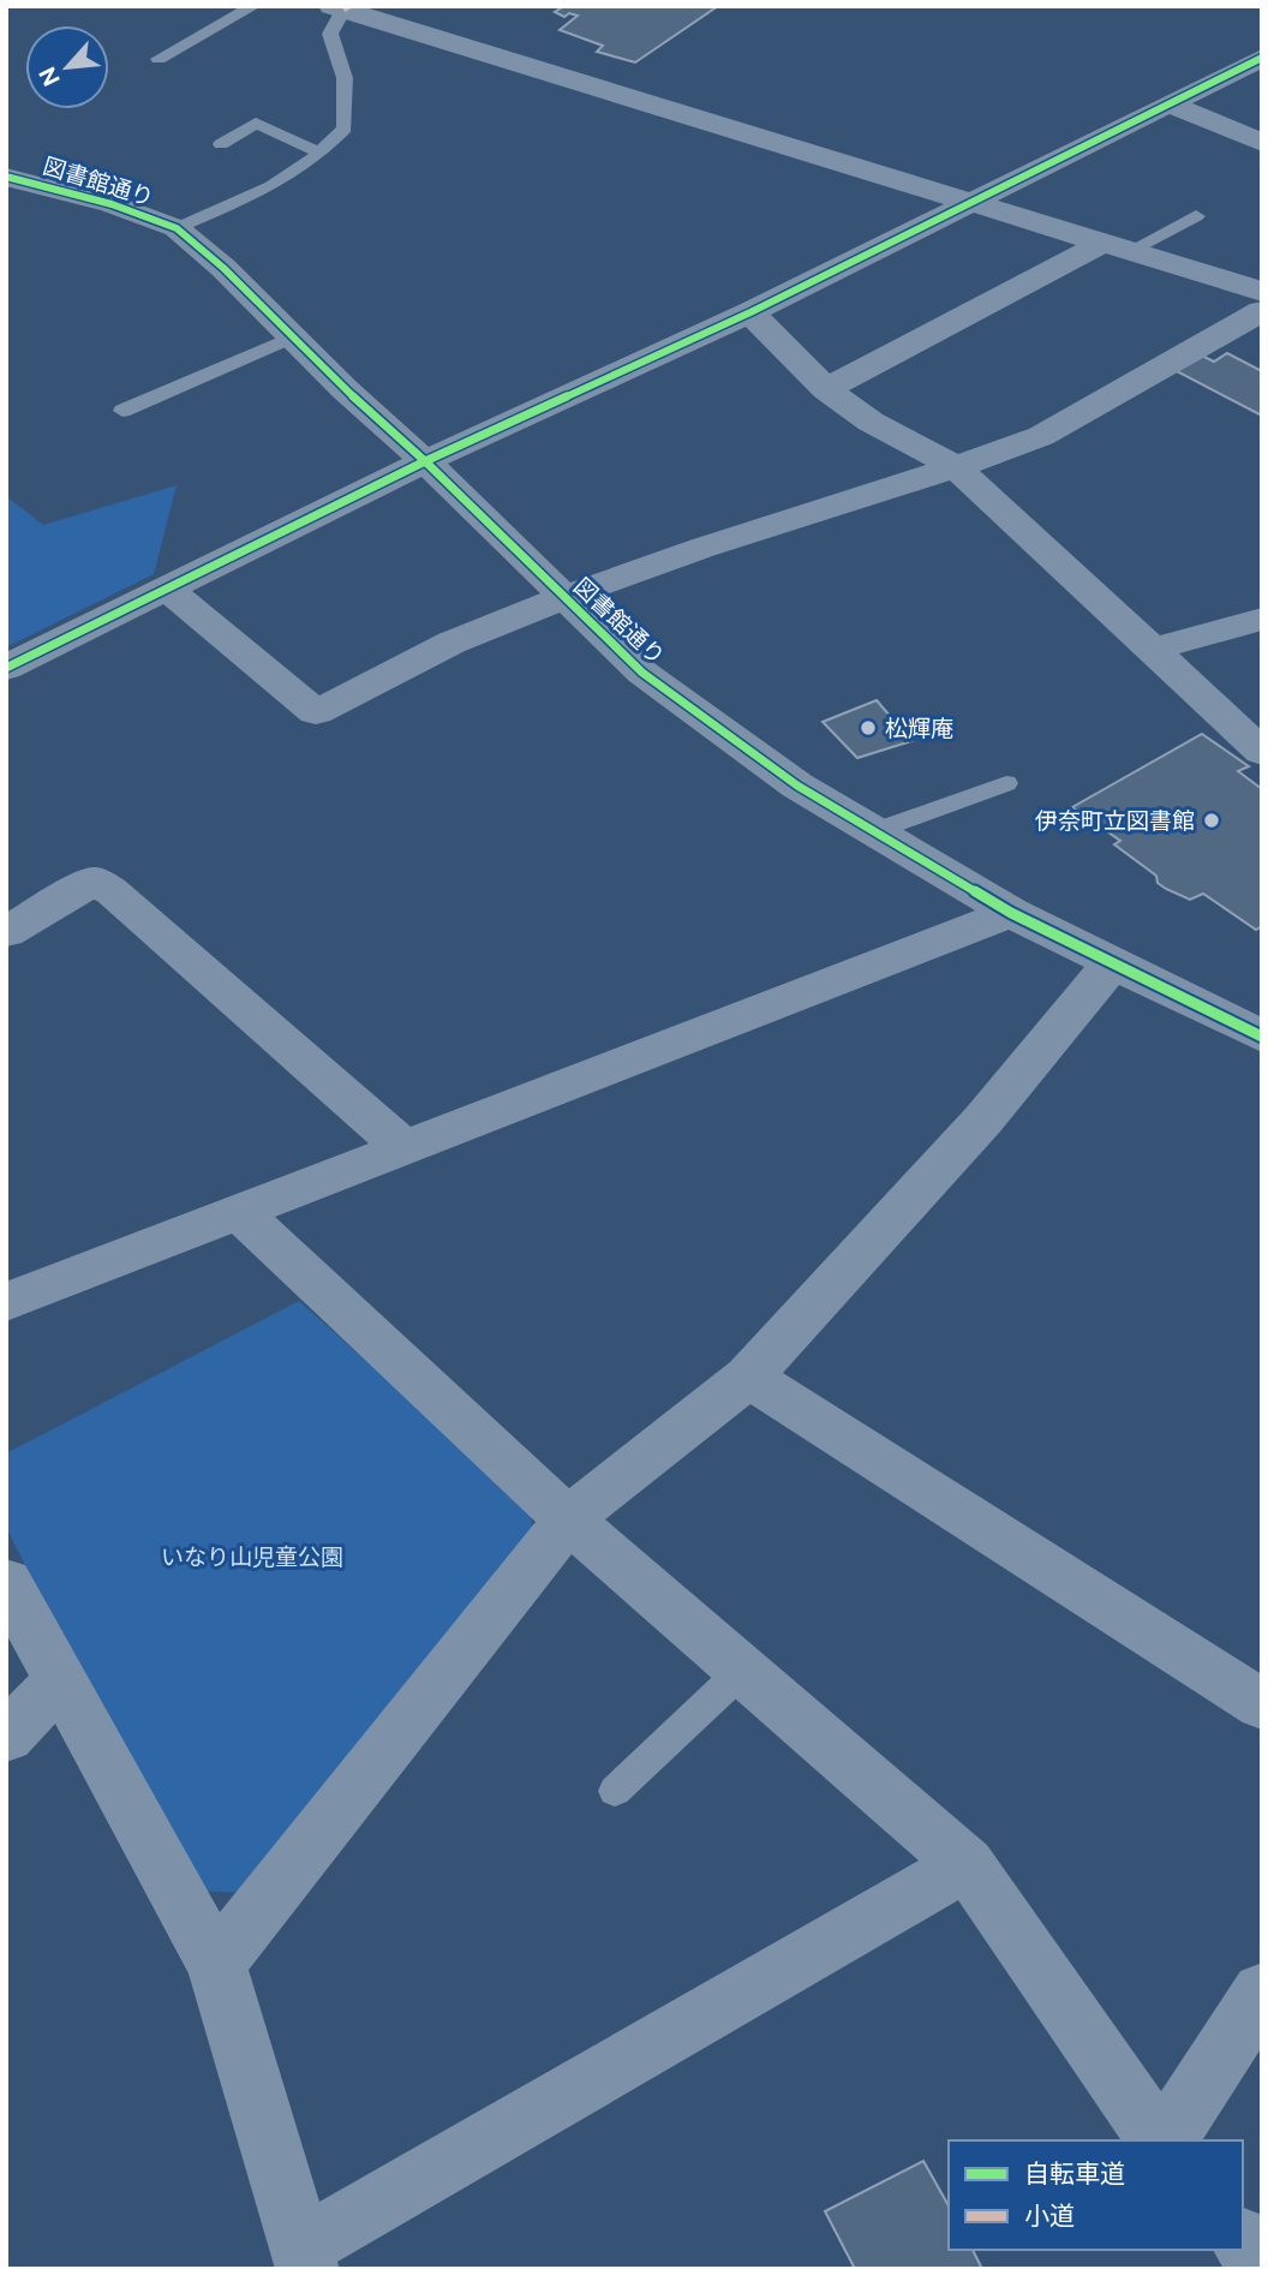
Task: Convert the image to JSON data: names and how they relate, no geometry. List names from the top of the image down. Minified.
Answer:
{"streets":{"street":["図書館通り"]},"parks":["いなり山児童公園"],"places":["松輝庵","伊奈町立図書館"],"legend":["自転車道","小道"],"north":"bottom left"}
